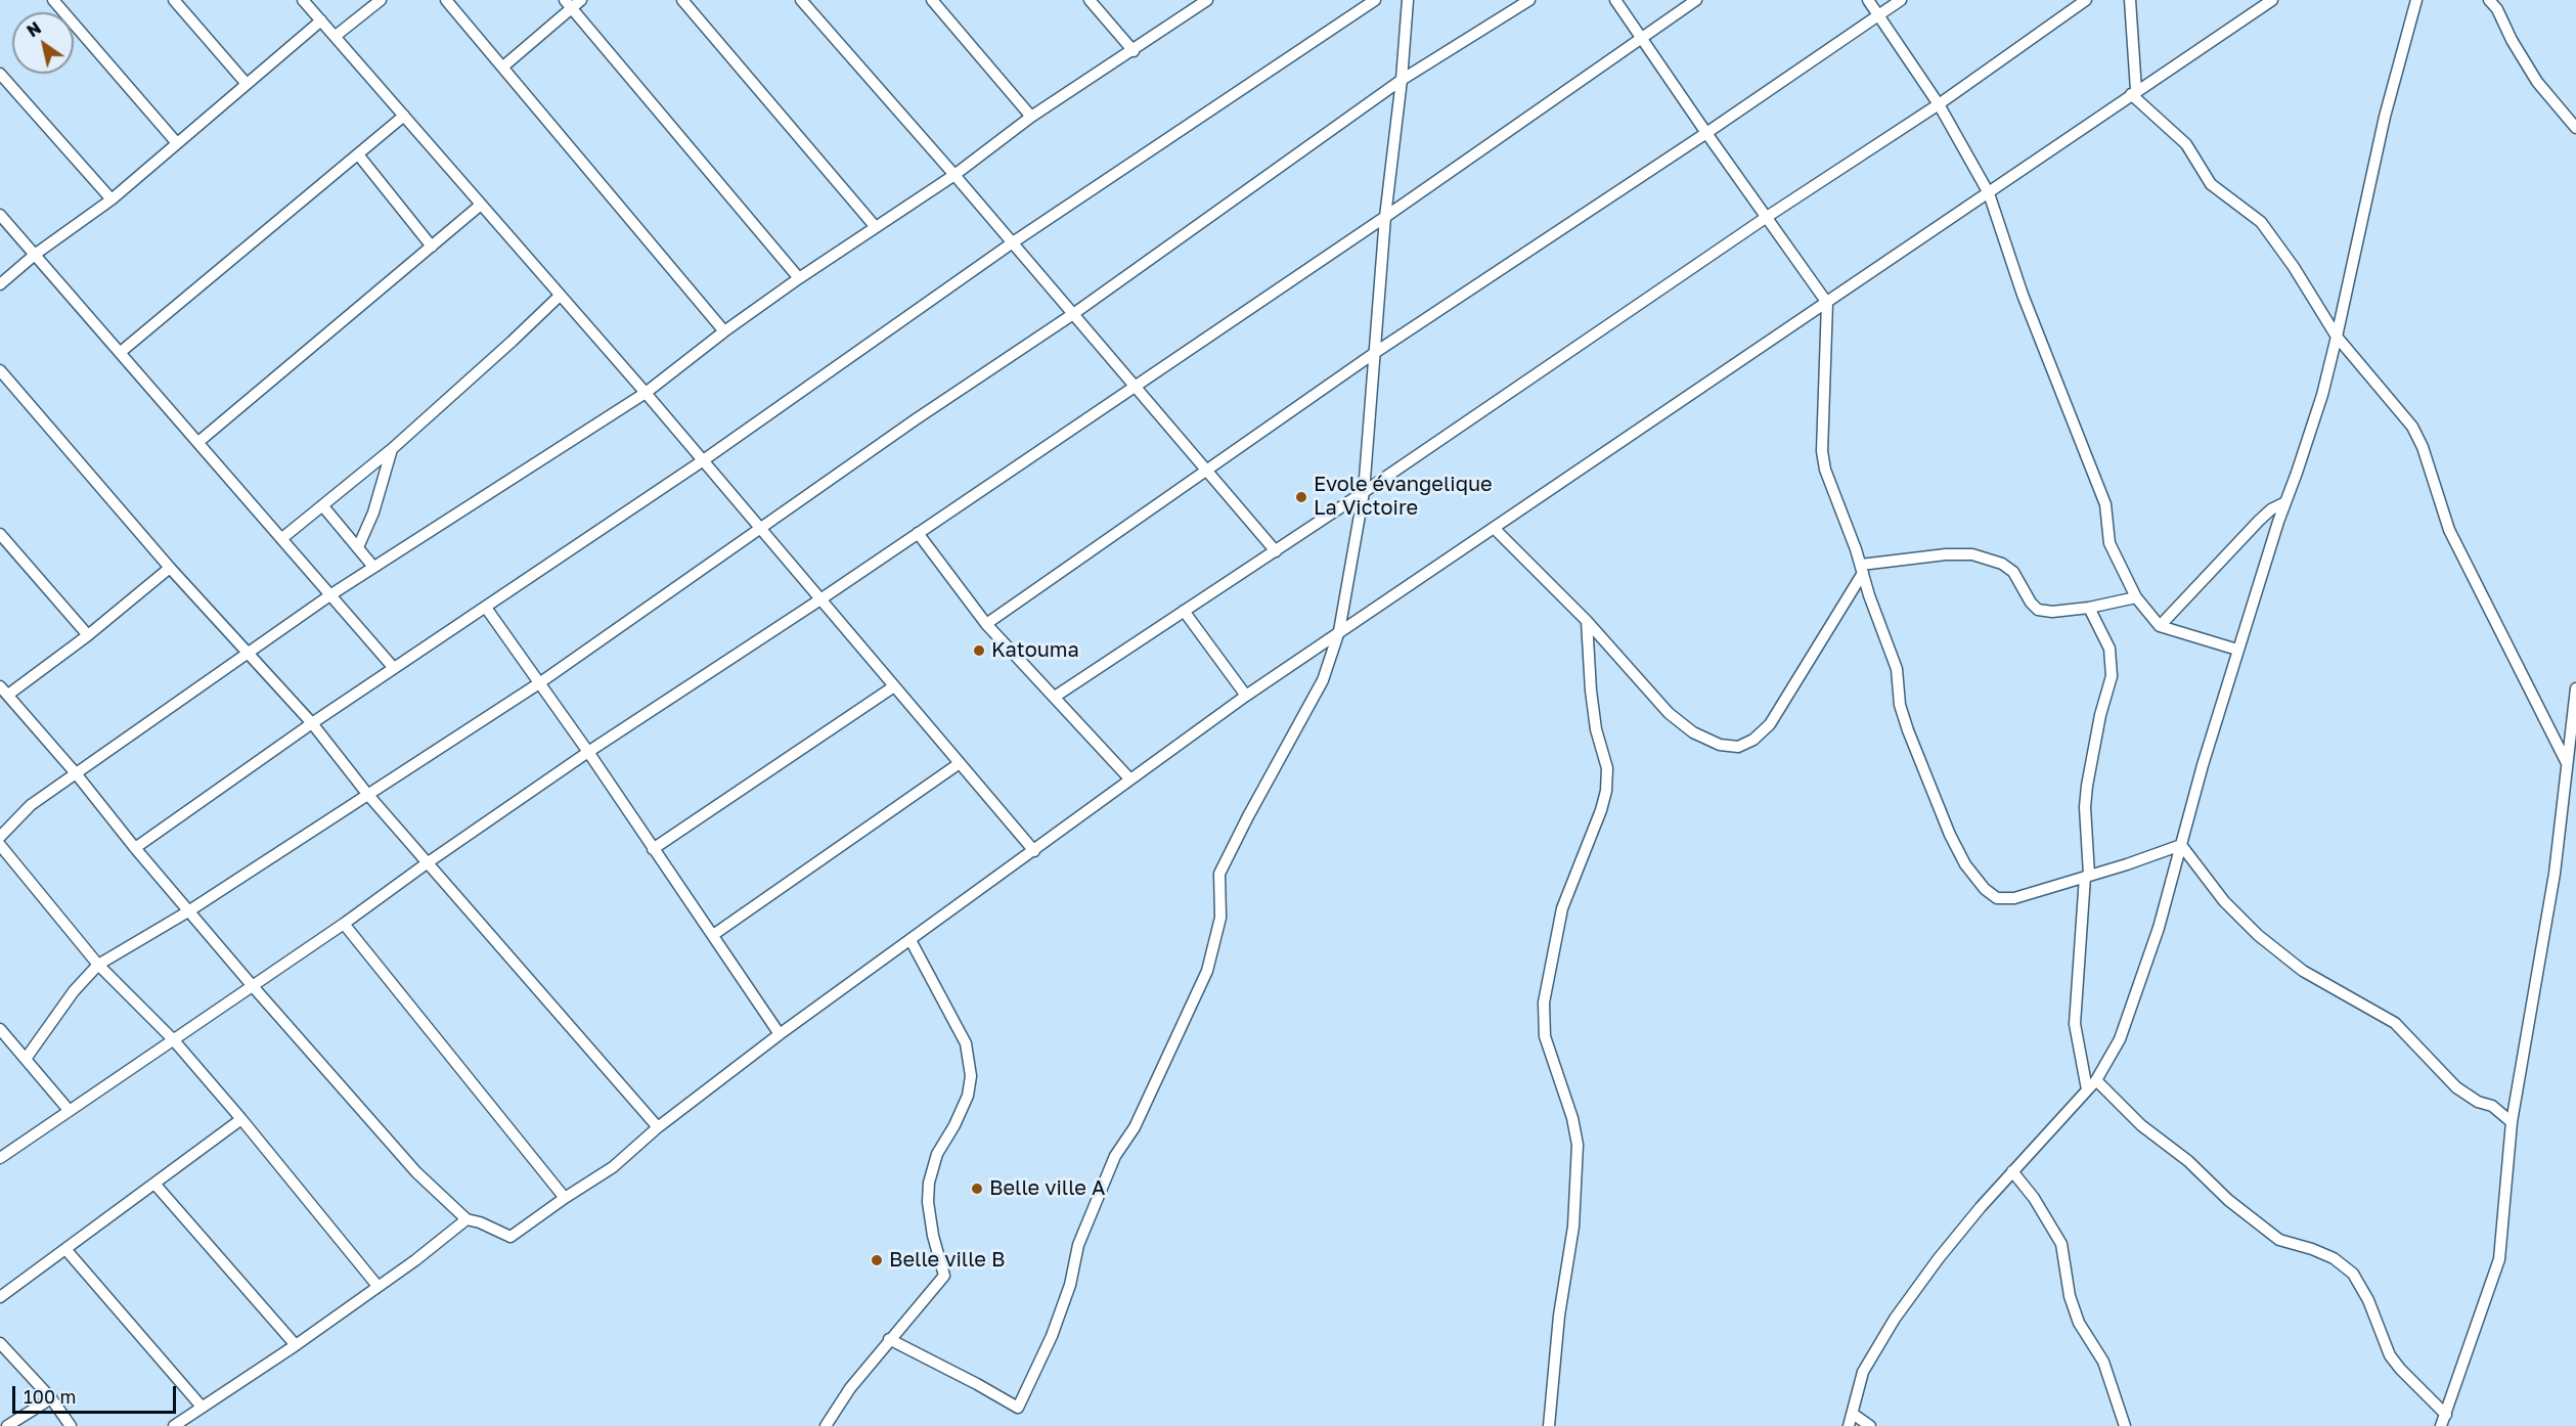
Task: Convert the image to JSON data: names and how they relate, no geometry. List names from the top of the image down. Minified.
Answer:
{"places":["Evole évangelique La Victoire","Katouma","Belle ville A","Belle ville B"],"scale_bar":"100 m","north":"top left"}
